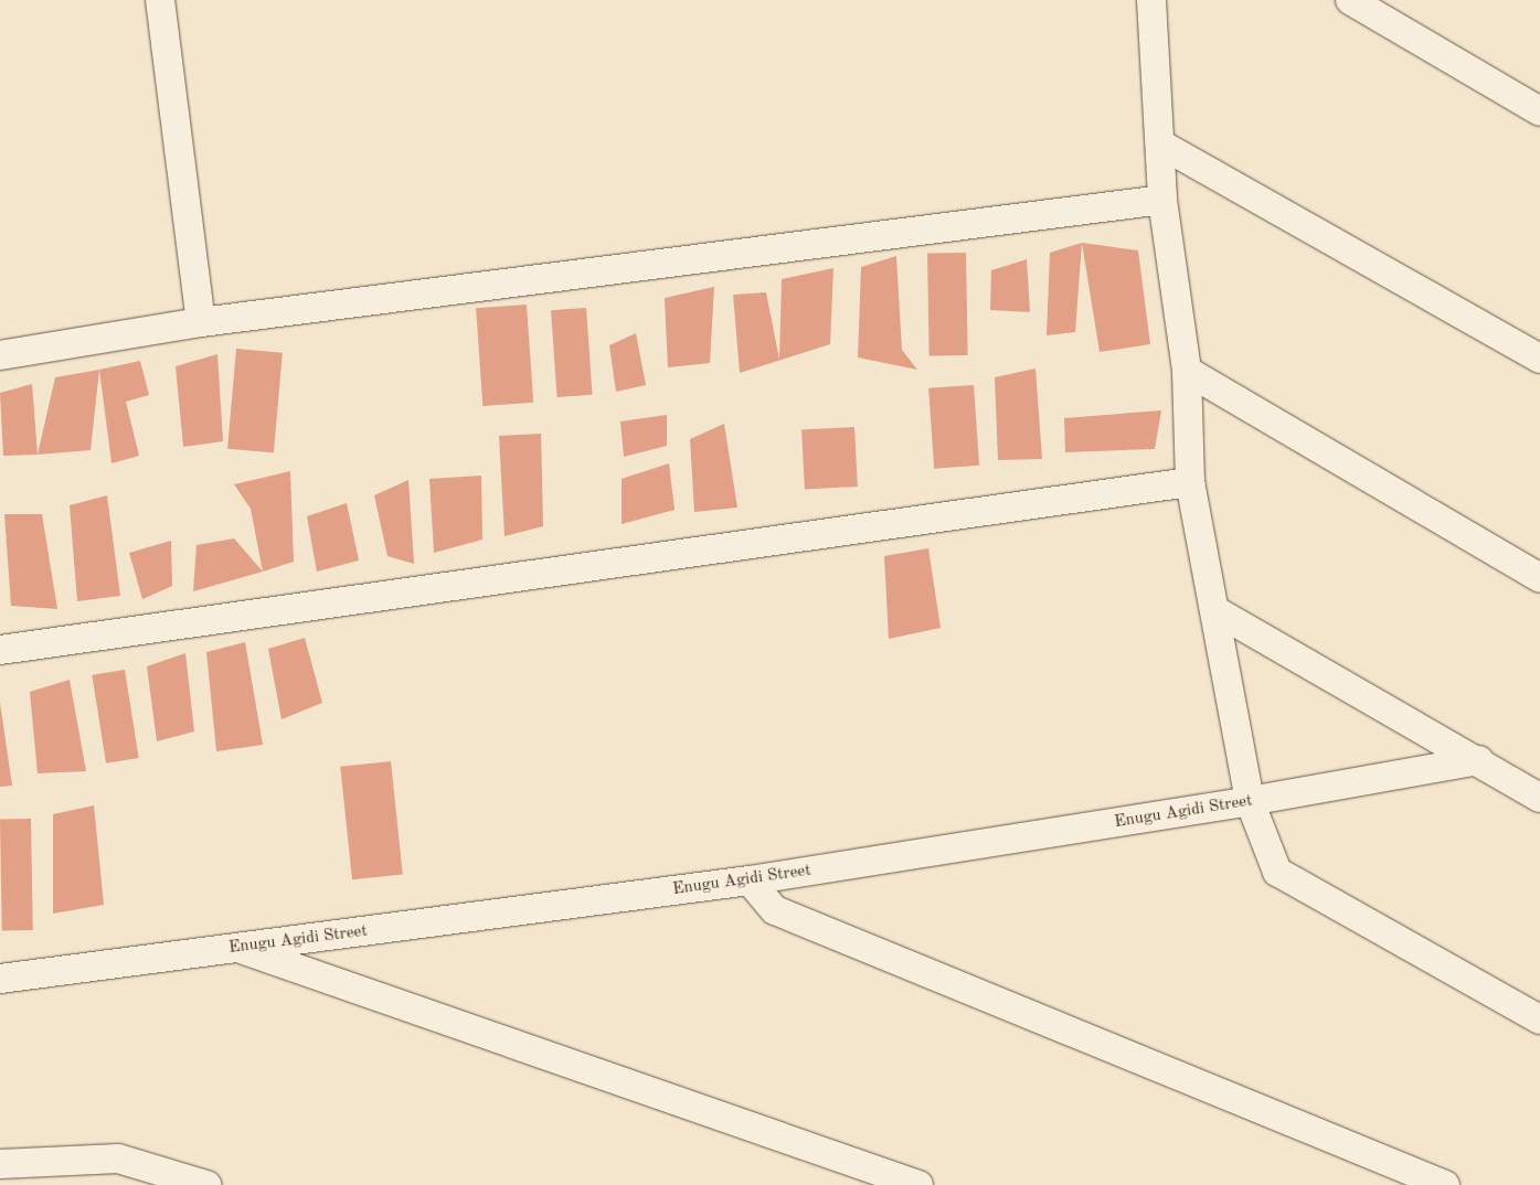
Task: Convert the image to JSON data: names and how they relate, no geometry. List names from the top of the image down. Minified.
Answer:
{"streets":{"street":["Enugu Agidi Street"]}}
